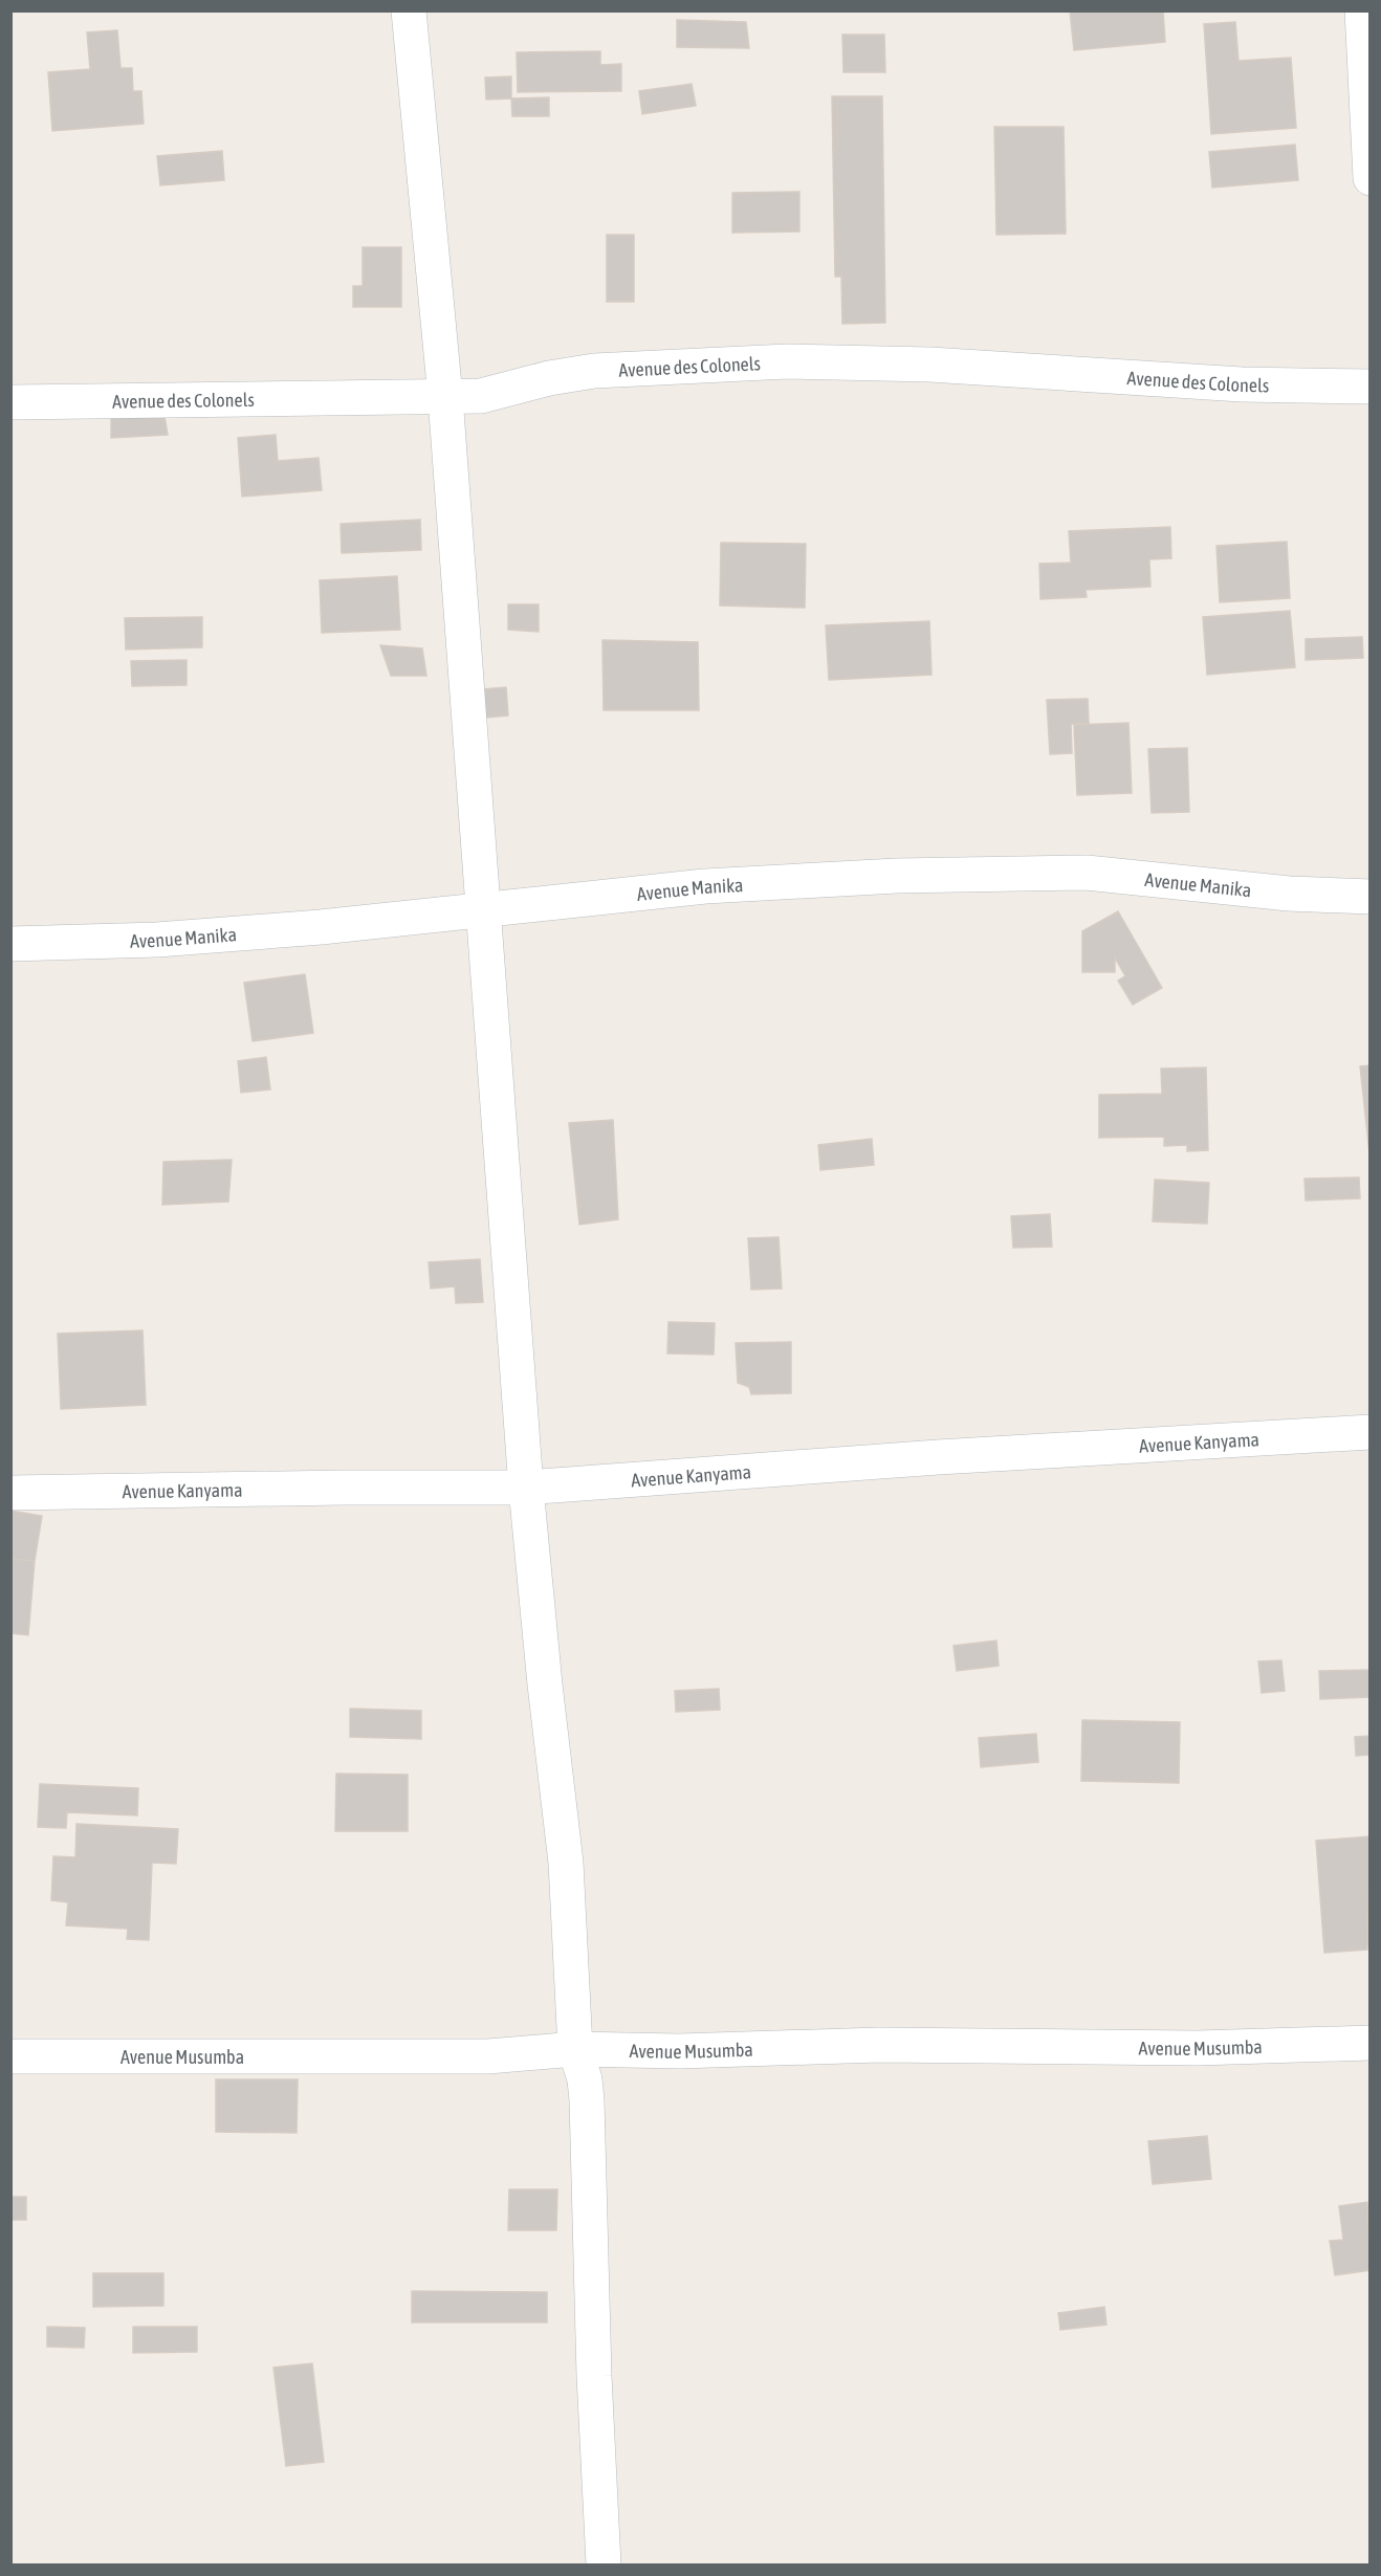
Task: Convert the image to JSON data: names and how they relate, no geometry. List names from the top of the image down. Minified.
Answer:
{"streets":{"street":["Avenue des Colonels","Avenue Manika","Avenue Kanyama","Avenue Musumba"]}}
